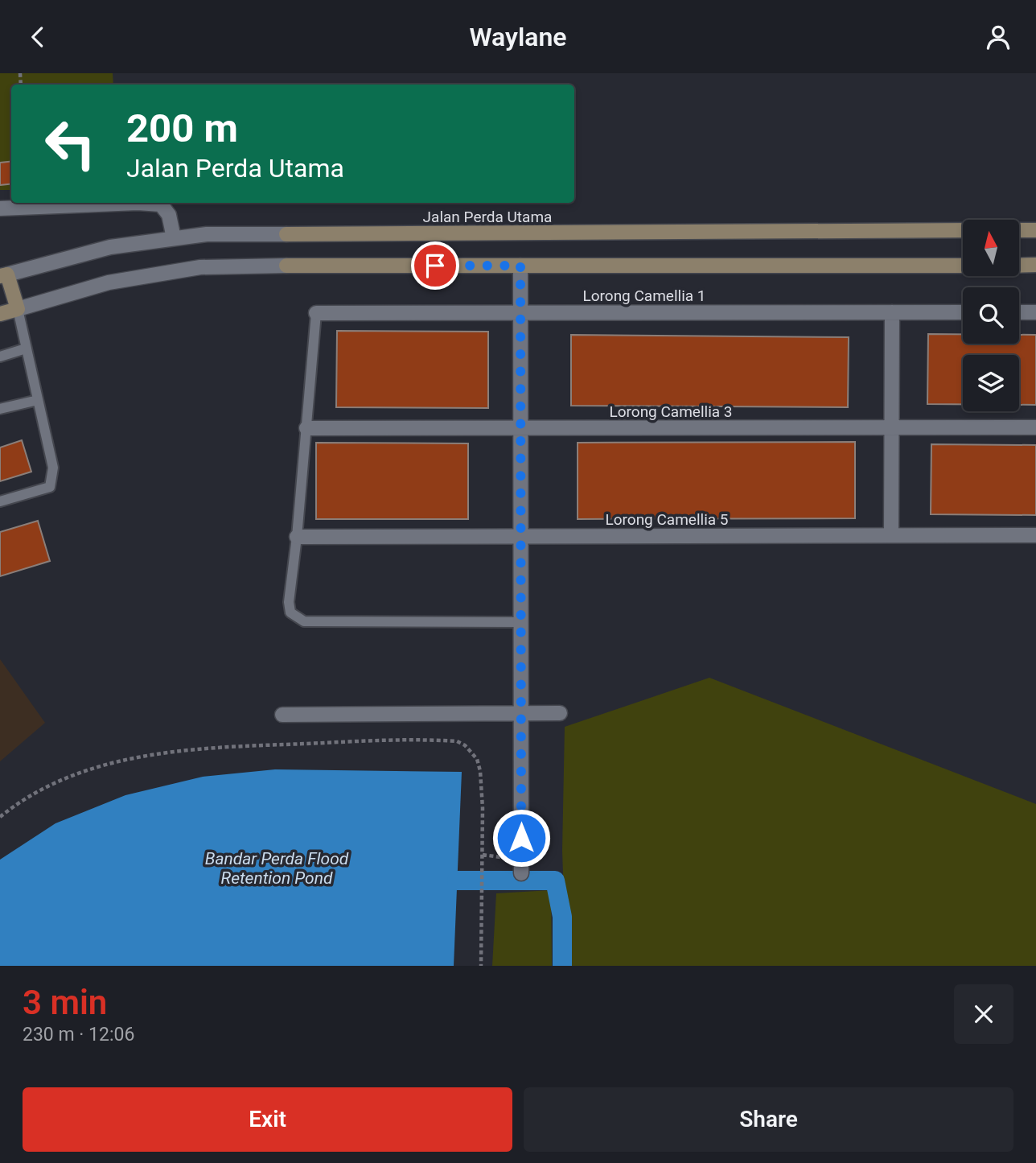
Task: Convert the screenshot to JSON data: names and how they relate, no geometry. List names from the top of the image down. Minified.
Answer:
{"streets":{"street":["Jalan Perda Utama","Lorong Camellia 1","Lorong Camellia 3","Lorong Camellia 5"]},"water":["Bandar Perda Flood Retention Pond"],"north":"top","page":{"header":"Waylane","turn":["200 m","Jalan Perda Utama"],"heading":["3 min","230 m · 12:06"],"buttons":["Exit","Share"]}}
